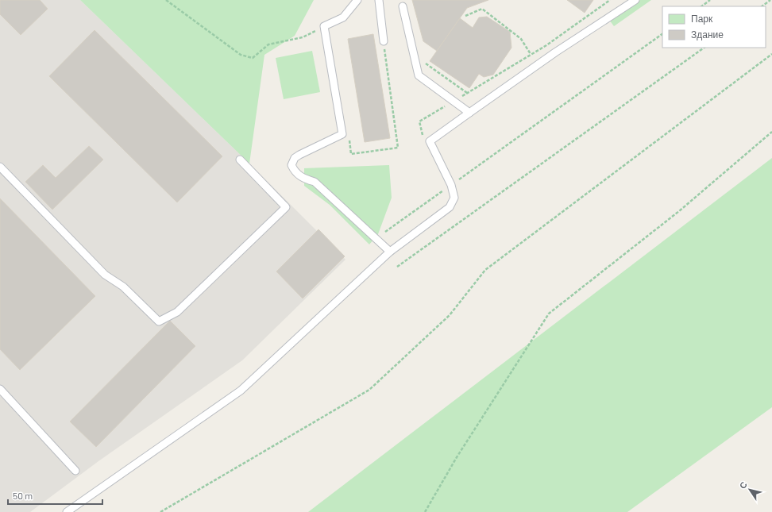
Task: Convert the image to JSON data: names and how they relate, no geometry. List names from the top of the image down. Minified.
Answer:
{"legend":["Парк","Здание"],"scale_bar":"50 m","north":"top left"}
